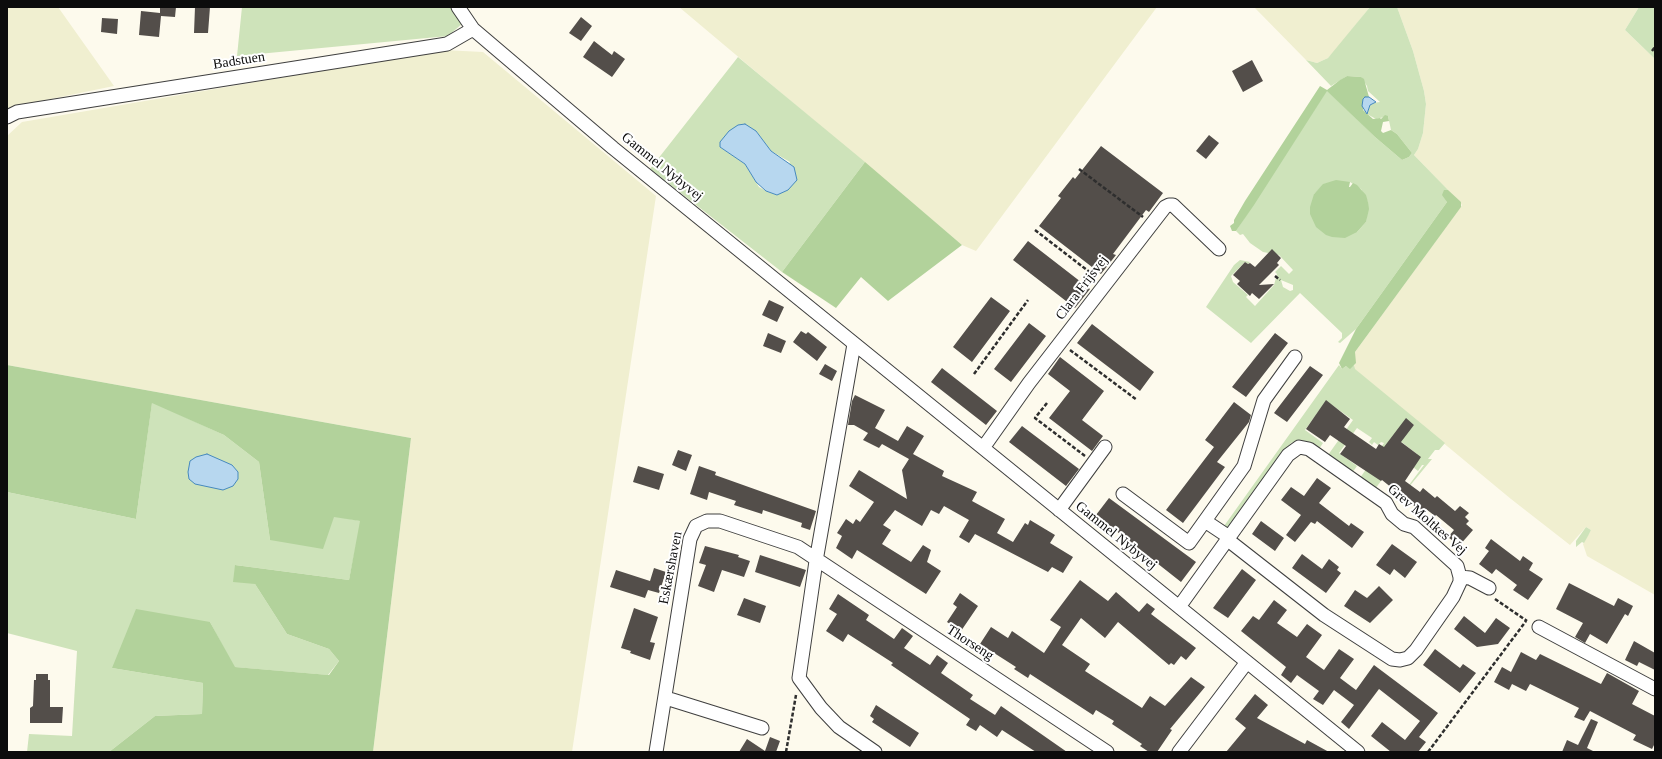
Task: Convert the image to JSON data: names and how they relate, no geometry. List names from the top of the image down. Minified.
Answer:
{"streets":{"street":["Badstuen","Gammel Nybyvej","Clara Frijsvej","Grev Moltkes Vej","Eskærshaven","Thorseng"]},"crossings":[["Badstuen","Gammel Nybyvej"],["Gammel Nybyvej","Clara Frijsvej"],["Gammel Nybyvej","Grev Moltkes Vej"],["Eskærshaven","Thorseng"]]}
